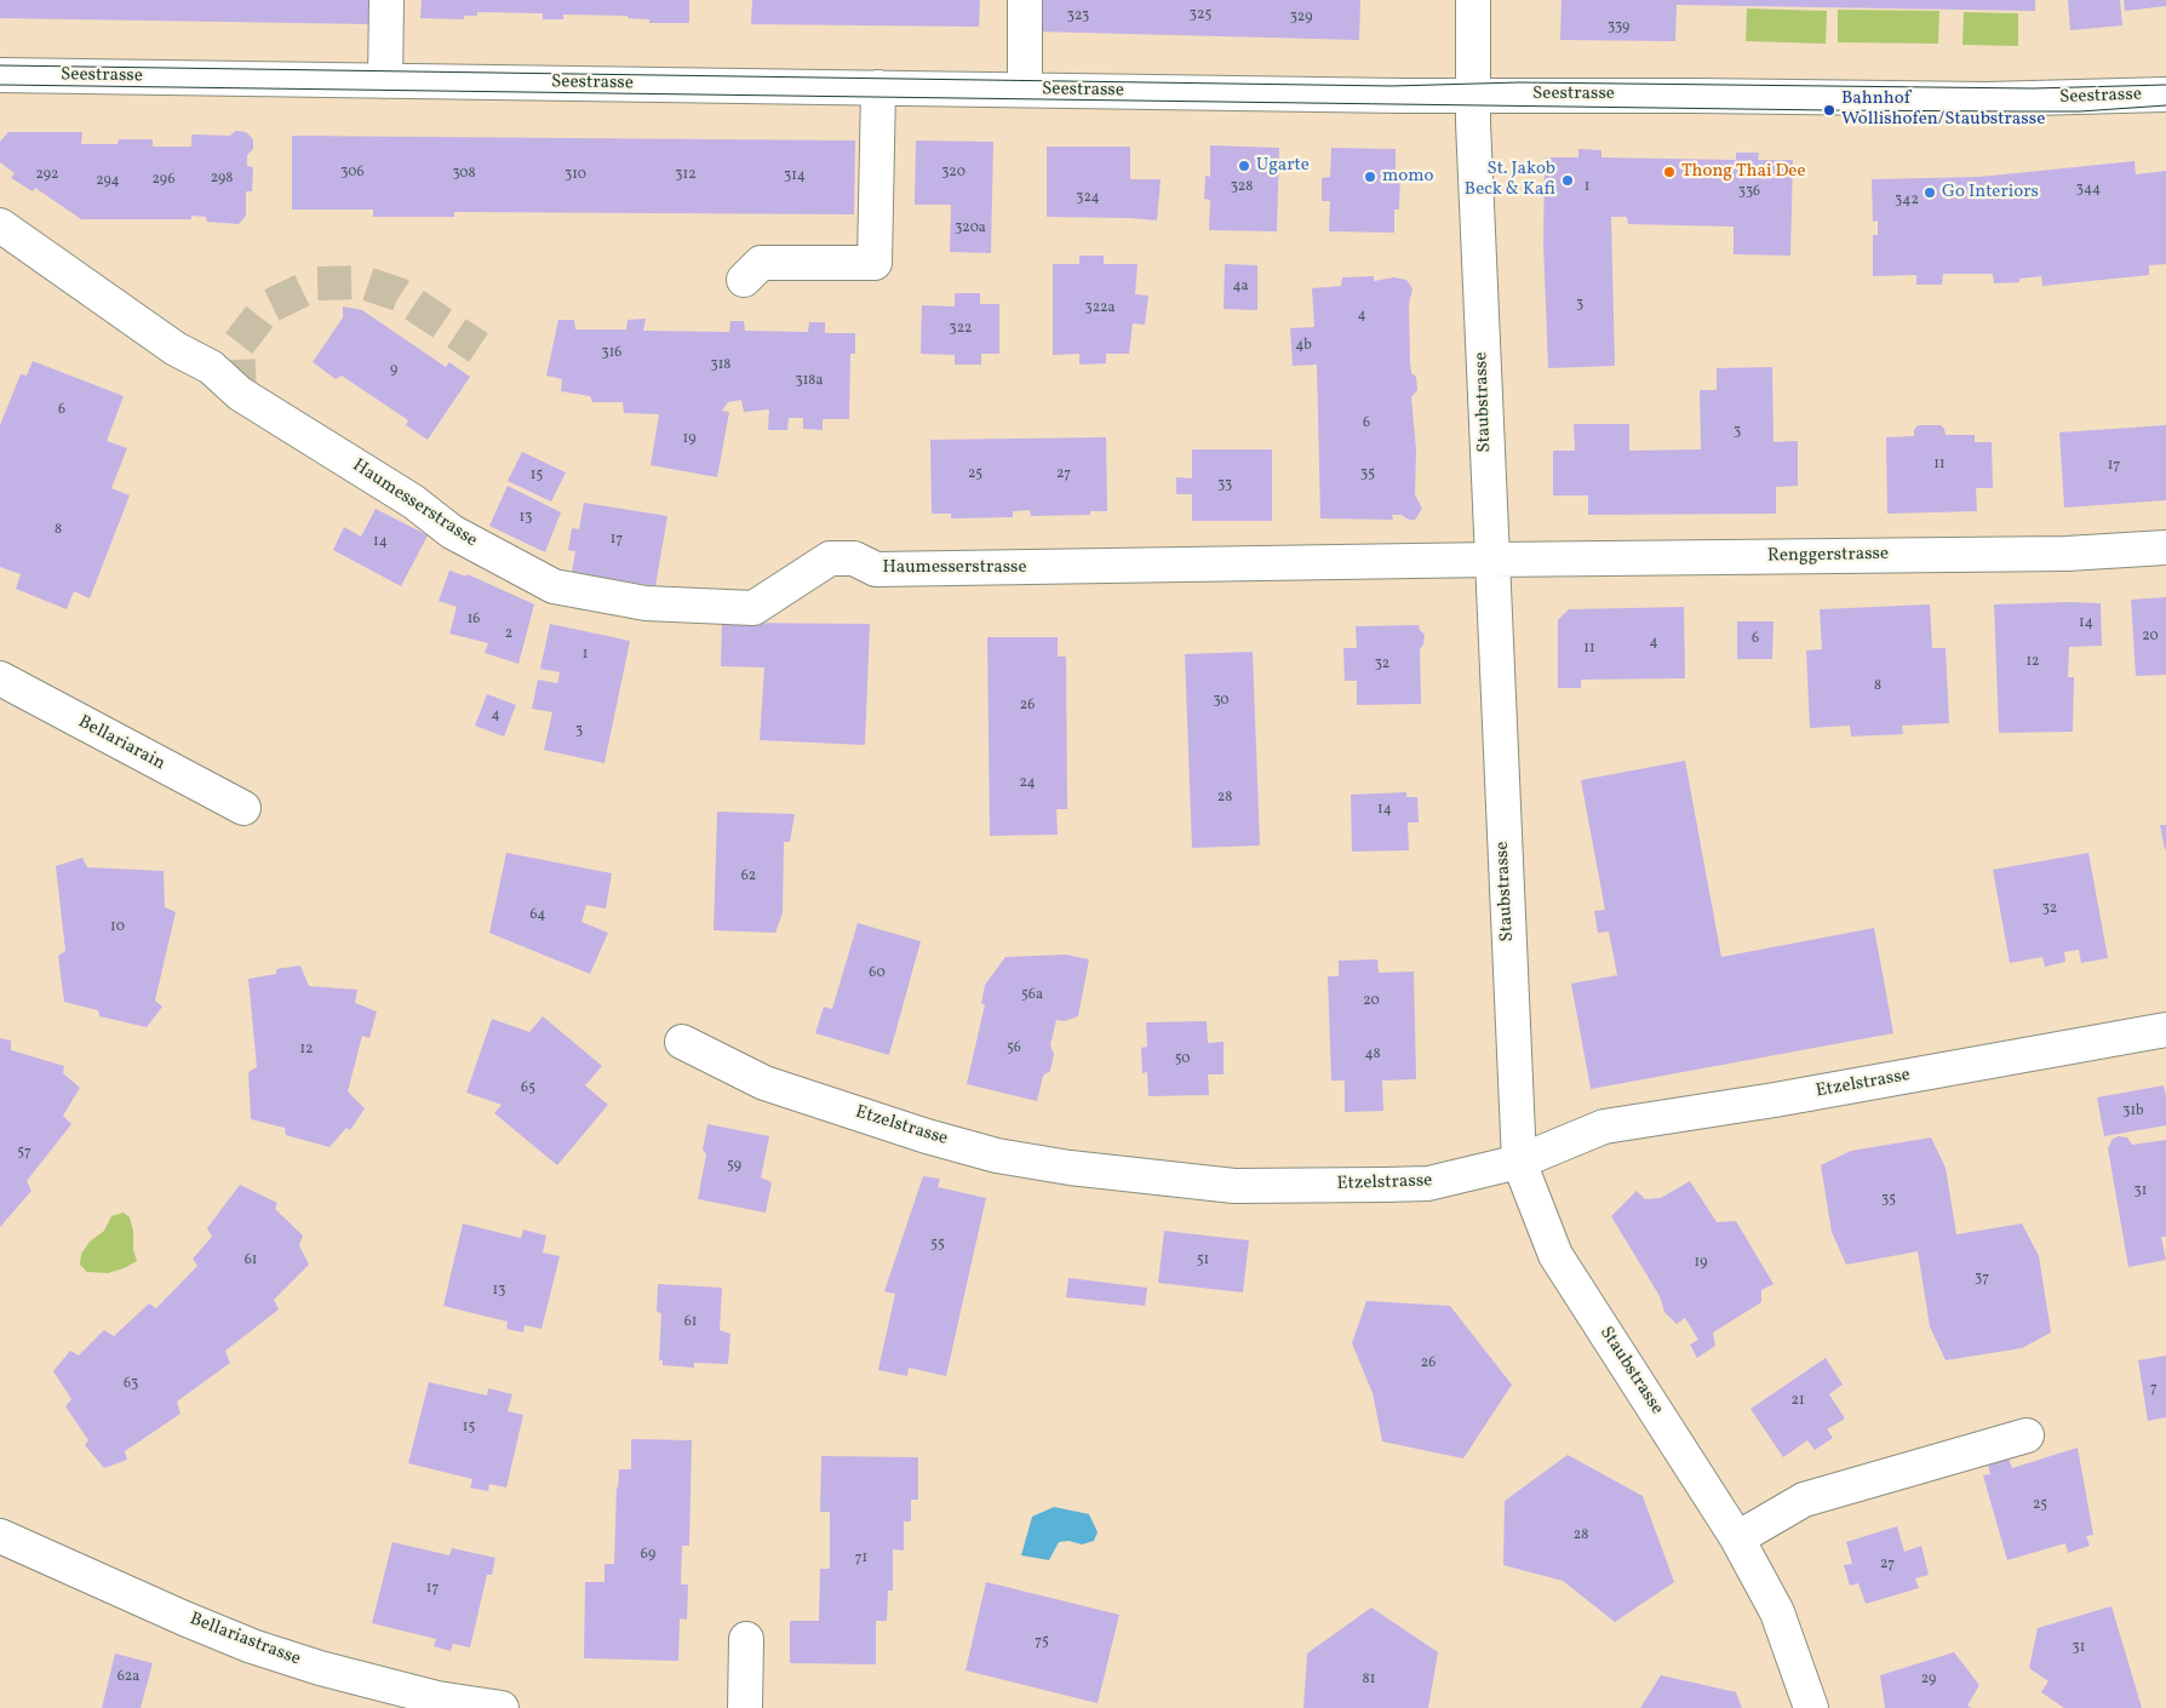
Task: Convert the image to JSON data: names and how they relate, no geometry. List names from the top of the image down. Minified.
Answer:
{"streets":{"street":["Seestrasse","Staubstrasse","Haumesserstrasse","Renggerstrasse","Bellariarain","Etzelstrasse","Bellariastrasse"]},"crossings":[["Seestrasse","Staubstrasse"],["Staubstrasse","Haumesserstrasse"],["Staubstrasse","Renggerstrasse"],["Staubstrasse","Etzelstrasse"],["Haumesserstrasse","Renggerstrasse"]],"places":["Bahnhof Wollishofen/Staubstrasse","Ugarte","Thong Thai Dee","momo","St. Jakob Beck & Kafi","Go Interiors"],"house_numbers":["325","323","329","339","306","320","308","292","310","312","314","298","296","294","328","1","344","336","324","342","320a","4a","3","322a","4","322","4b","316","318","9","318a","6","6","3","19","11","17","25","27","35","15","33","13","8","17","14","16","14","2","20","6","4","11","1","12","32","8","30","26","4","3","24","28","14","62","32","64","10","60","56a","20","56","12","48","50","65","31b","57","59","31","35","55","61","51","19","37","13","61","26","63","7","21","15","25","28","69","71","27","17","75","31","62a","81","29"]}
